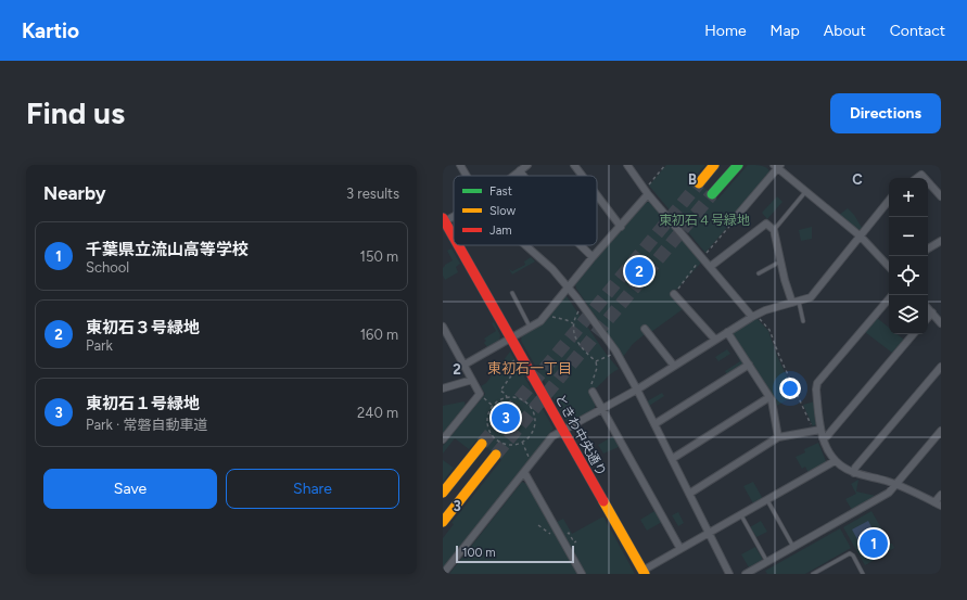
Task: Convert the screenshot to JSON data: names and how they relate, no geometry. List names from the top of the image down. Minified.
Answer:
{"streets":{"main road":["ときわ中央通り"]},"districts":["東初石一丁目"],"parks":["東初石４号緑地"],"legend":["Fast","Slow","Jam"],"scale_bar":"100 m","page":{"header":"Kartio","nav":["Home","Map","About","Contact"],"buttons":["Directions",["Save","Share"]],"title":"Find us","heading":["Nearby","3 results"],"map_buttons":["+","−"],"list":[{"mark":"1","name":"千葉県立流山高等学校","note":"School","value":"150 m"},{"mark":"2","name":"東初石３号緑地","note":"Park","value":"160 m"},{"mark":"3","name":"東初石１号緑地","note":"Park · 常磐自動車道","value":"240 m"}],"pins":["2","3","1"],"scale":"100 m"},"grid":{"columns":["B","C"],"rows":["2","3"]}}
